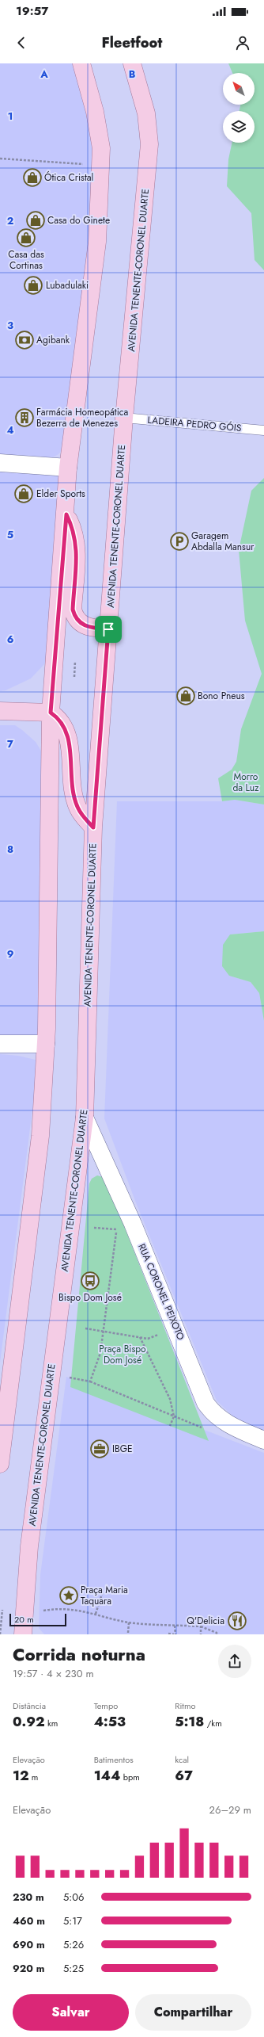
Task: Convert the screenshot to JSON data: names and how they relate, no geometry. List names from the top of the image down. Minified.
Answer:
{"streets":{"main road":["AVENIDA TENENTE-CORONEL DUARTE"],"street":["RUA CORONEL PEIXOTO"],"lane":["LADEIRA PEDRO GÓIS"]},"crossings":[["AVENIDA TENENTE-CORONEL DUARTE","LADEIRA PEDRO GÓIS"],["AVENIDA TENENTE-CORONEL DUARTE","RUA CORONEL PEIXOTO"]],"parks":["Morro da Luz","Praça Bispo Dom José"],"places":{"shop":["Ótica Cristal","Casa do Ginete","Casa das Cortinas","Lubadulaki","Elder Sports","Bono Pneus"],"bank":["Agibank"],"building":["Farmácia Homeopática Bezerra de Menezes"],"parking":["Garagem Abdalla Mansur"],"bus stop":["Bispo Dom José"],"office":["IBGE"],"place":["Praça Maria Taquara"],"restaurant":["Q'Delicia"]},"scale_bar":"20 m","north":"top left","page":{"status":"19:57","header":"Fleetfoot","scale":"20 m","heading":["Corrida noturna","19:57 · 4 × 230 m"],"stats":[["Distância","0.92 km"],["Tempo","4:53"],["Ritmo","5:18 /km"],["Elevação","12 m"],["Batimentos","144 bpm"],["kcal","67"]],"chart":["Elevação","26–29 m"],"list":[{"name":"230 m","note":"5:06"},{"name":"460 m","note":"5:17"},{"name":"690 m","note":"5:26"},{"name":"920 m","note":"5:25"}],"buttons":["Salvar","Compartilhar"]},"grid":{"columns":["A","B"],"rows":["1","2","3","4","5","6","7","8","9"]}}
